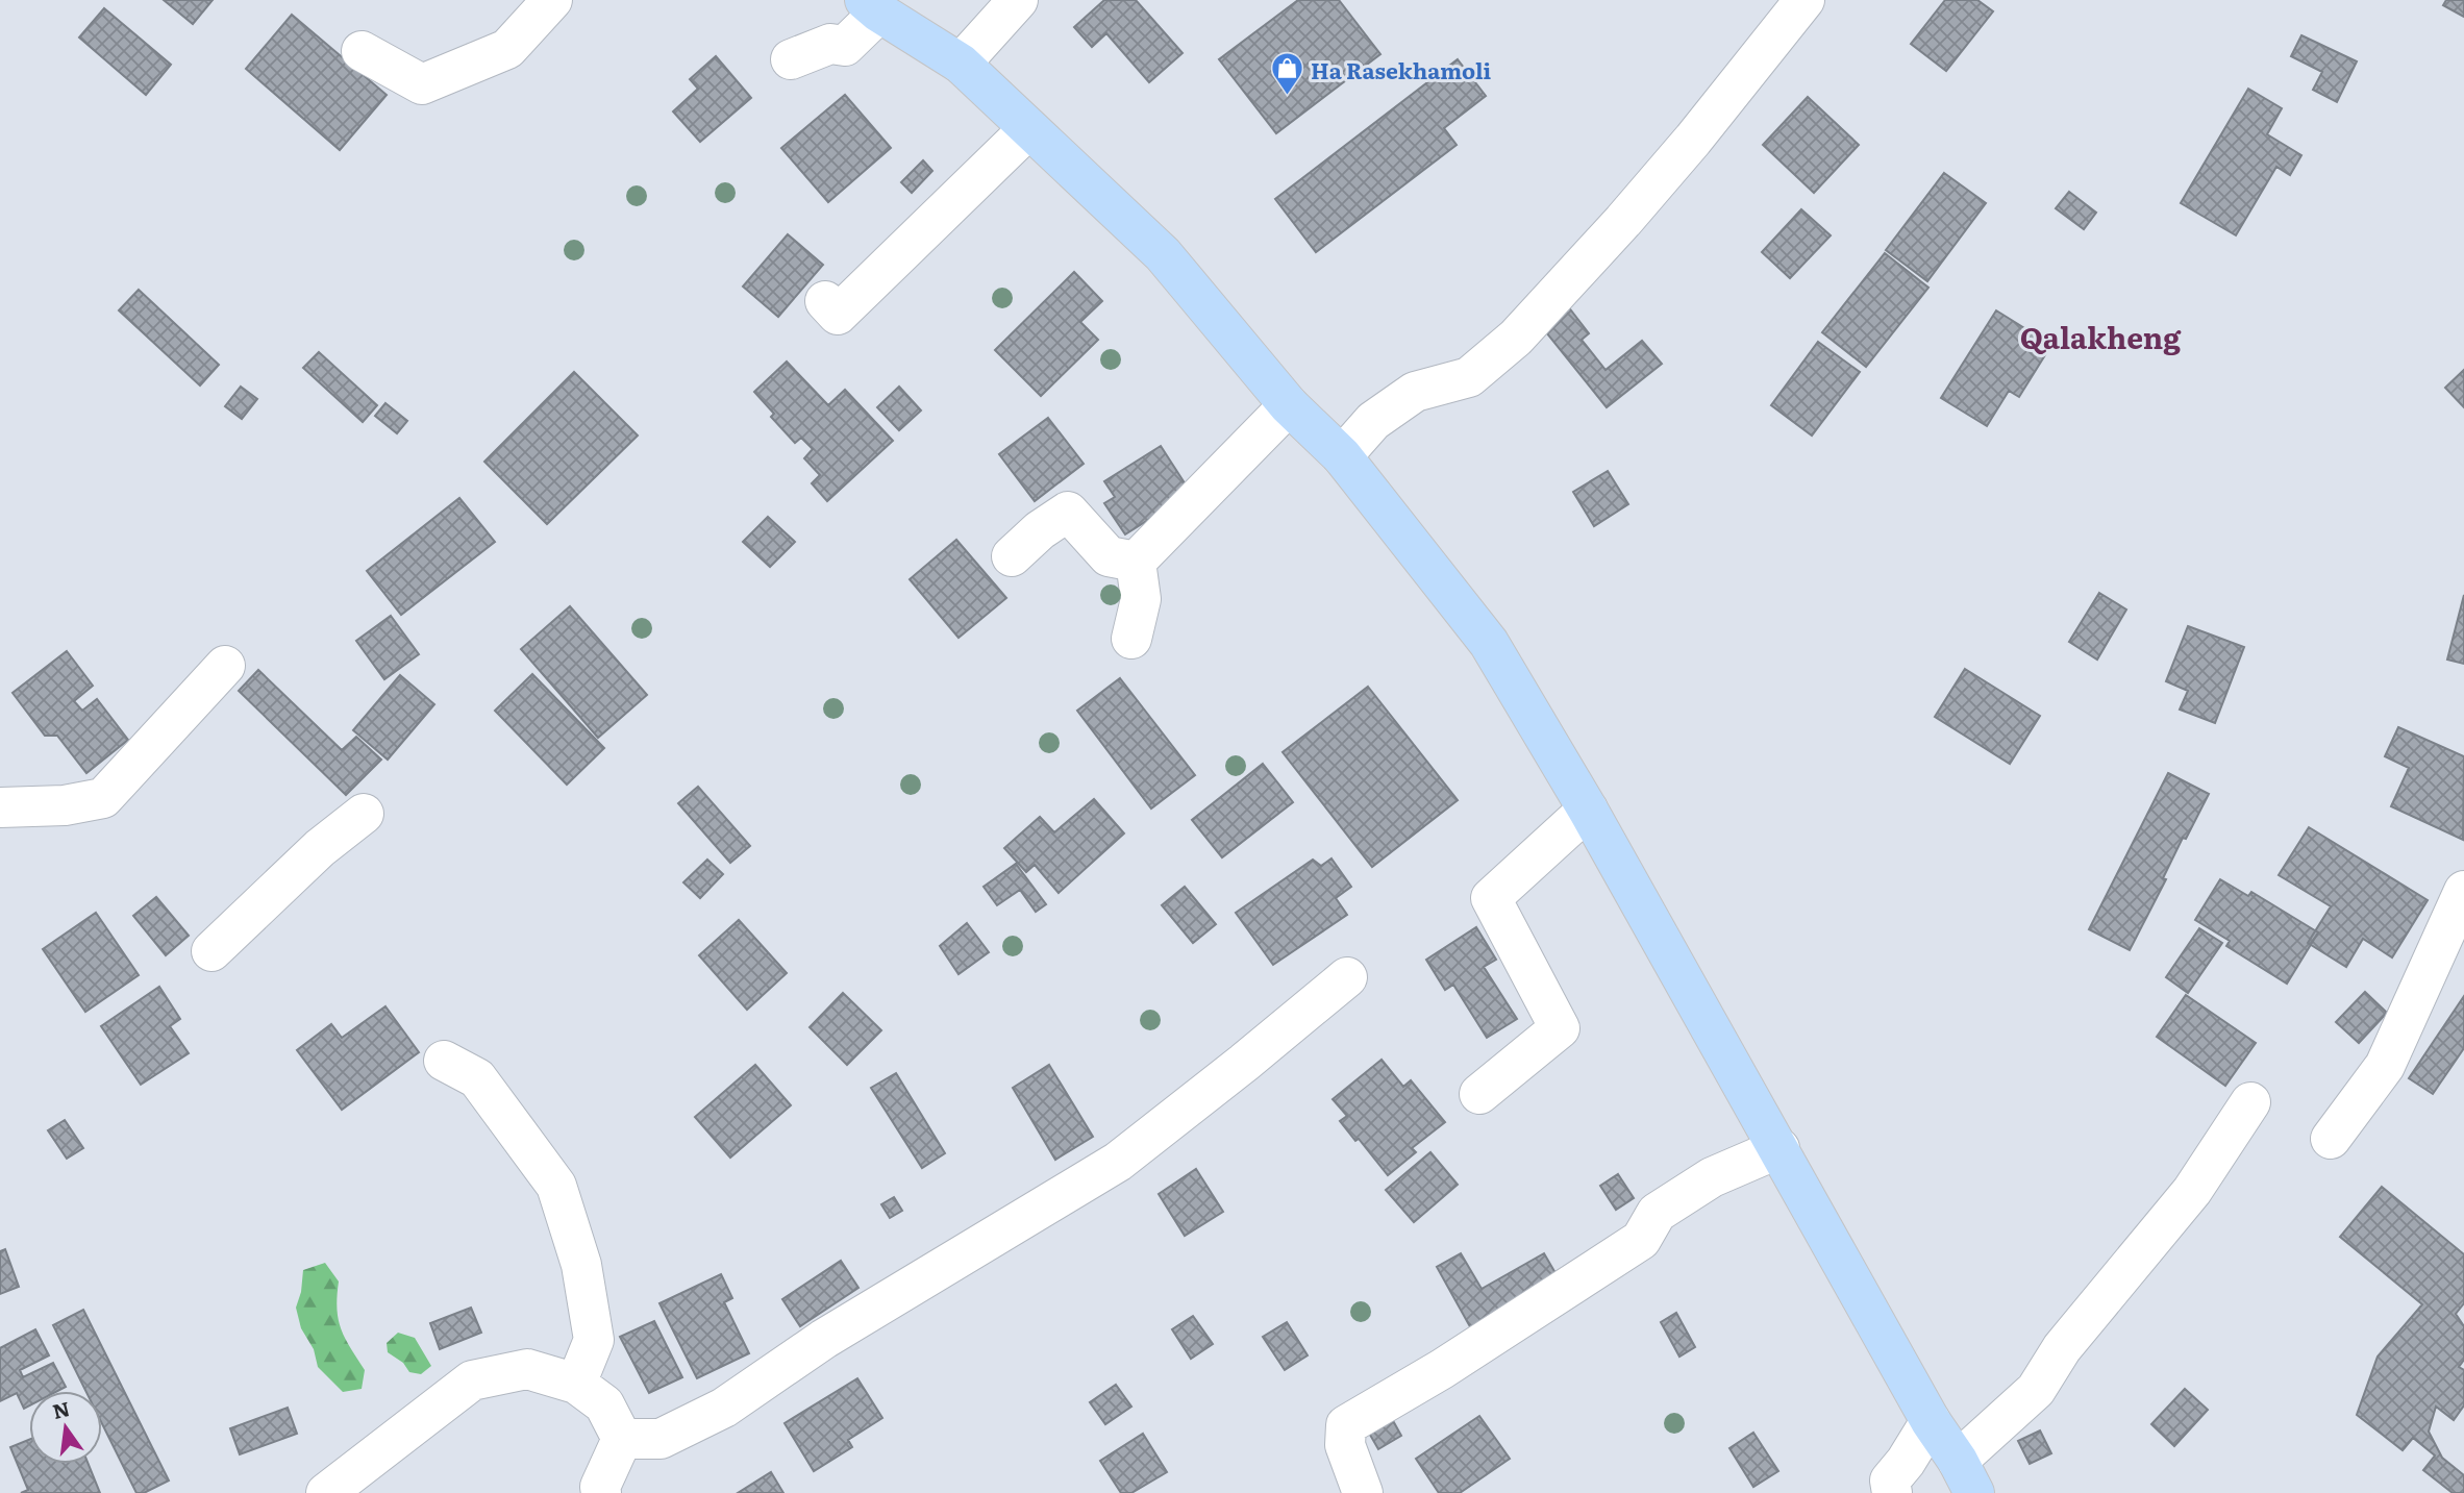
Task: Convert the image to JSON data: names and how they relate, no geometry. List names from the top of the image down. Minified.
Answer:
{"districts":["Qalakheng"],"places":{"shop":["Ha Rasekhamoli"]},"north":"top"}
